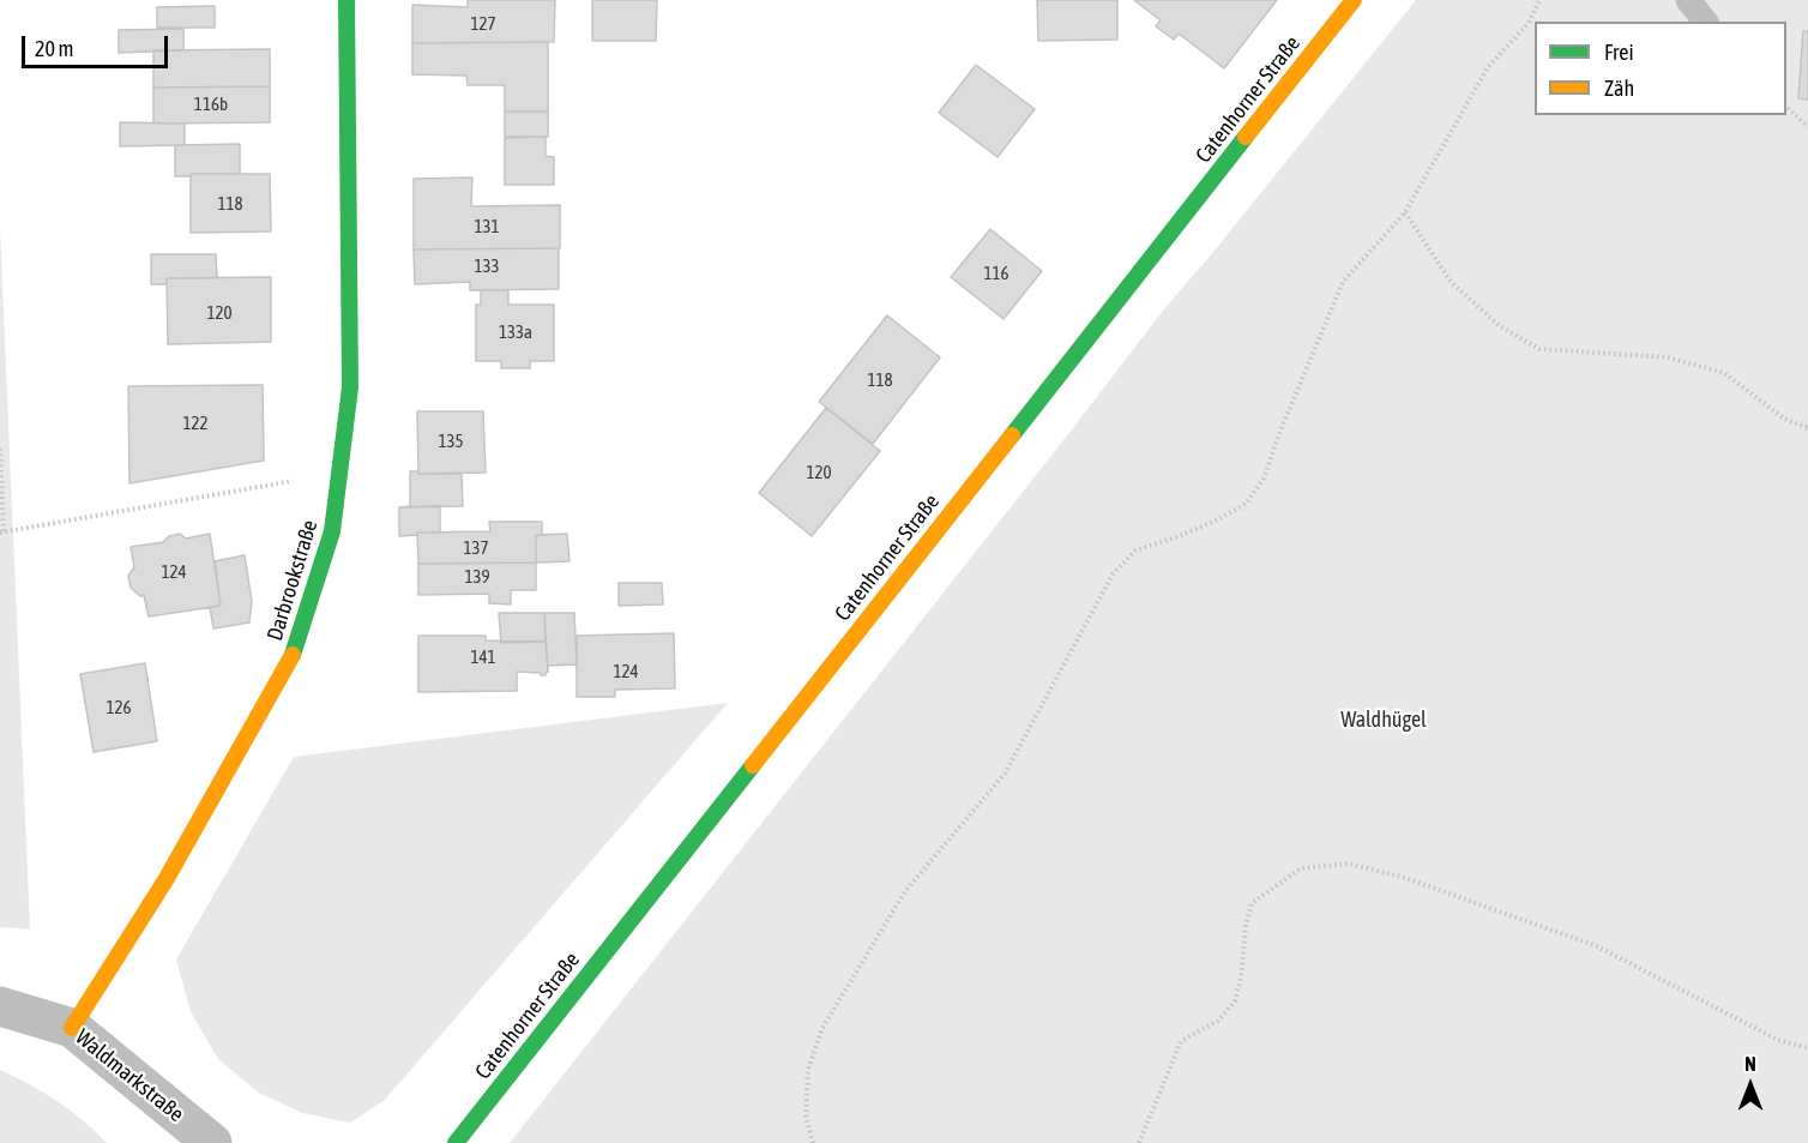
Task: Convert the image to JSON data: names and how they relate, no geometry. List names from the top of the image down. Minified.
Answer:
{"streets":{"street":["Catenhorner Straße","Darbrookstraße","Waldmarkstraße"]},"crossings":[["Darbrookstraße","Waldmarkstraße"]],"parks":["Waldhügel"],"house_numbers":["127","116b","118","131","133","116","120","133a","118","122","135","120","137","124","139","141","124","126"],"legend":["Frei","Zäh"],"scale_bar":"20 m","north":"top"}
